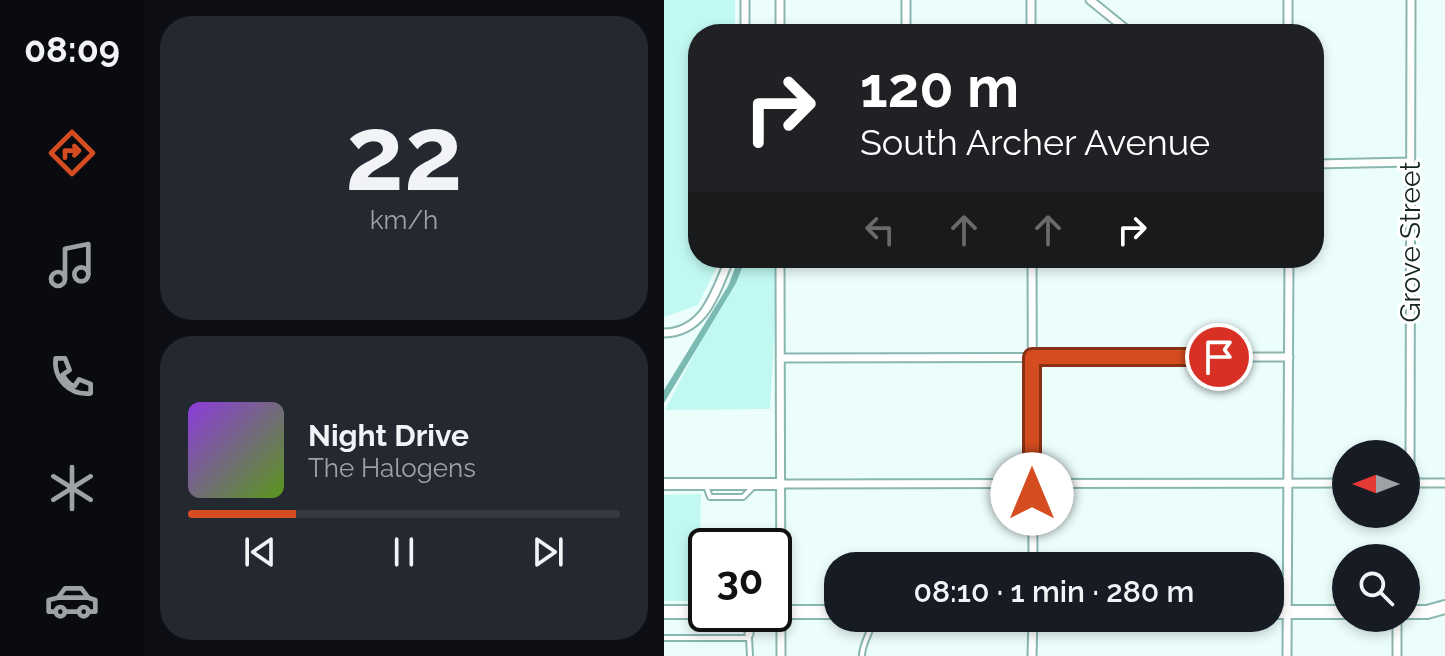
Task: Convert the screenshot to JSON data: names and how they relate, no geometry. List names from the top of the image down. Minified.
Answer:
{"streets":{"street":["Grove Street"]},"north":"left","page":{"tabs":"08:09","tile":["22","km/h"],"turn":["120 m","South Archer Avenue"],"song":["Night Drive","The Halogens"],"limit":"30","trip":"08:10 · 1 min · 280 m"}}
